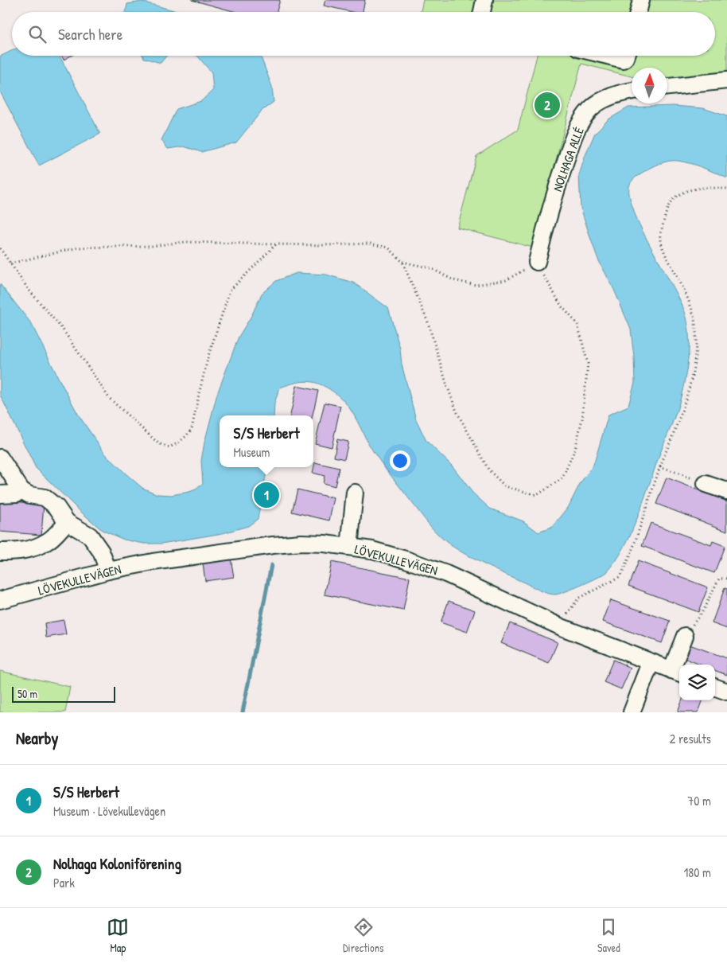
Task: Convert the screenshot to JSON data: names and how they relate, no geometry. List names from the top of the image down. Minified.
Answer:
{"streets":{"street":["NOLHAGA ALLÉ","LÖVEKULLEVÄGEN"]},"scale_bar":"50 m","north":"top","page":{"search":"Search here","pins":["2","1"],"popup":["S/S Herbert","Museum"],"scale":"50 m","heading":["Nearby","2 results"],"list":[{"mark":"1","name":"S/S Herbert","note":"Museum · Lövekullevägen","value":"70 m"},{"mark":"2","name":"Nolhaga Koloniförening","note":"Park","value":"180 m"}],"nav":["Map","Directions","Saved"]}}
